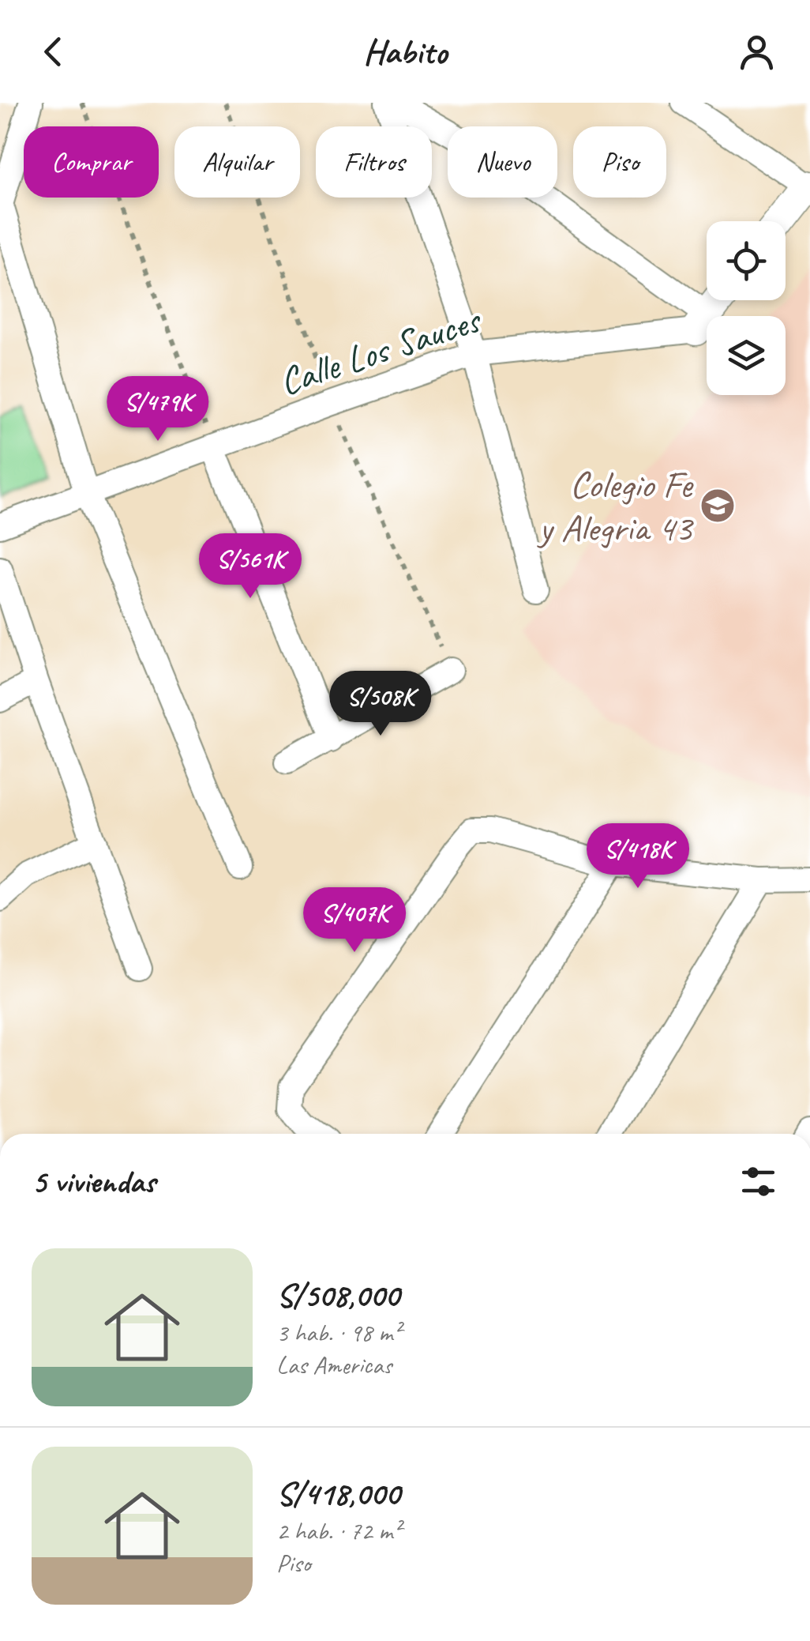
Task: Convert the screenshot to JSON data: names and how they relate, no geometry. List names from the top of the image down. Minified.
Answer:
{"streets":{"street":["Calle Los Sauces"]},"places":{"school or university":["Colegio Fe y Alegria 43"]},"page":{"header":"Habito","chip":["Comprar","Alquilar","Filtros","Nuevo","Piso"],"price":["S/479K","S/561K","S/508K","S/418K","S/407K"],"heading":"5 viviendas","list":[{"name":"S/508,000","note":"3 hab. · 98 m² · Las Americas"},{"name":"S/418,000","note":"2 hab. · 72 m² · Piso"}]}}
